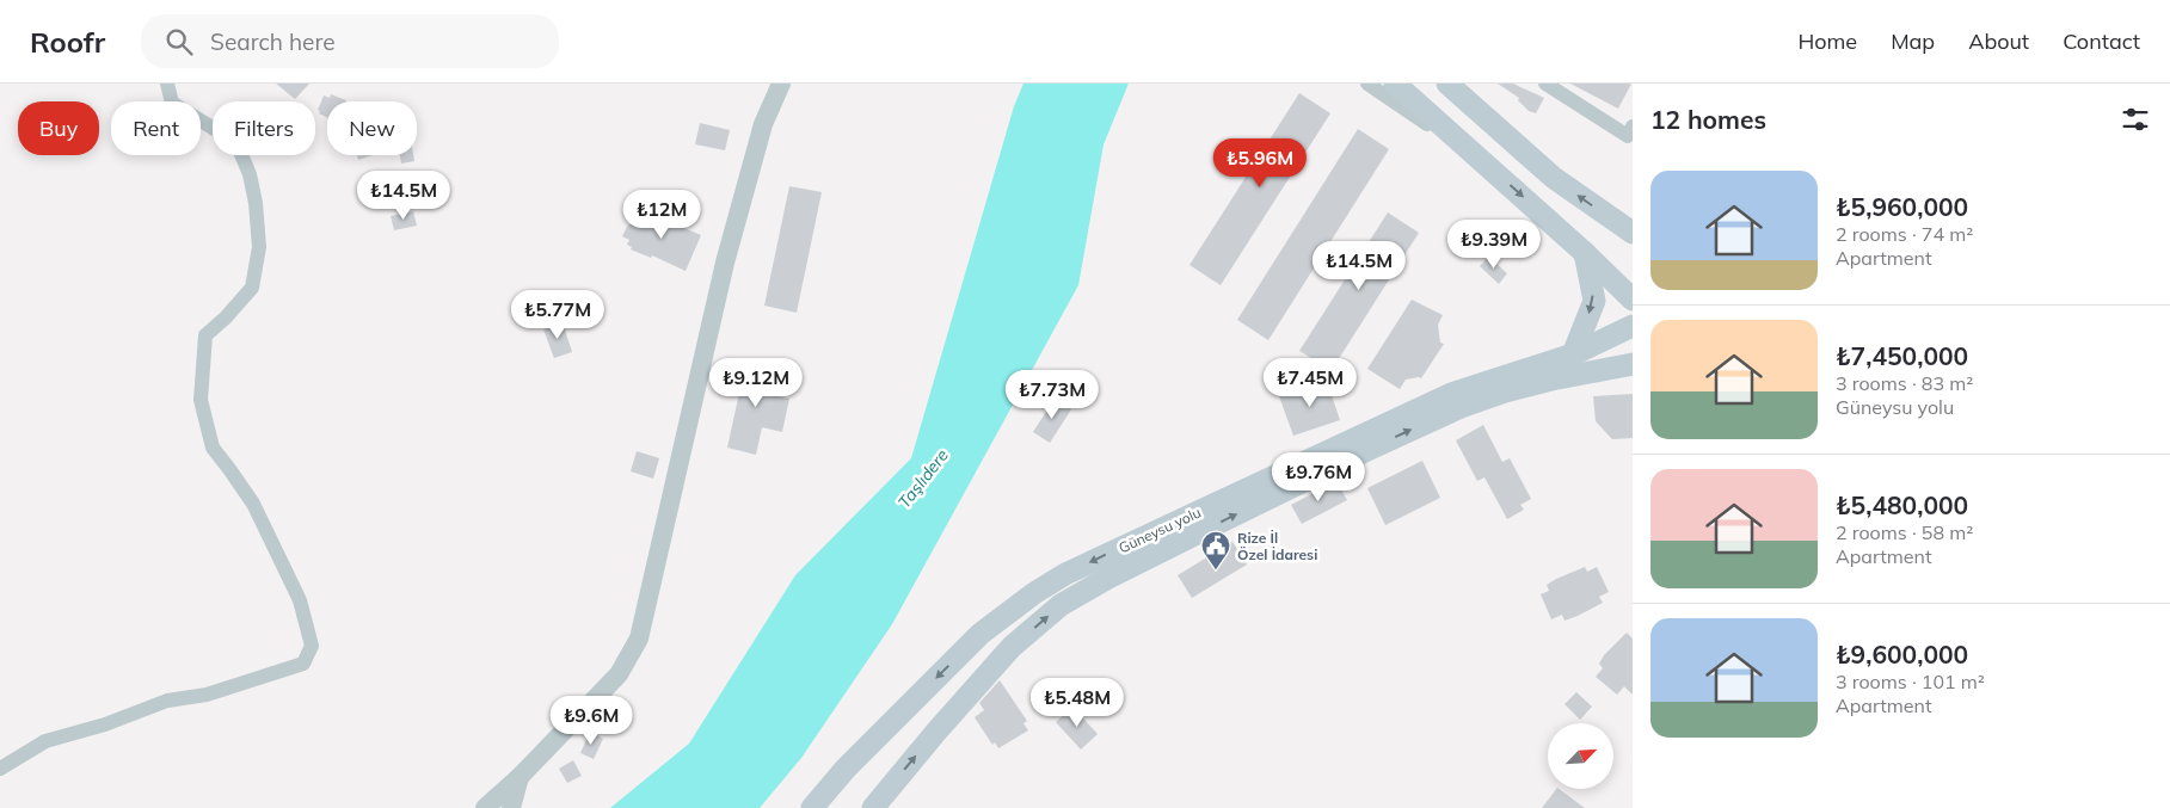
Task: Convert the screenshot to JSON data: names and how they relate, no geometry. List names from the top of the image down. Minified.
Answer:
{"streets":{"main road":["Güneysu yolu"]},"water":["Taşlıdere"],"places":{"public building":["Rize İl Özel İdaresi"]},"north":"top right","page":{"header":"Roofr","search":"Search here","nav":["Home","Map","About","Contact"],"heading":"12 homes","chip":["Buy","Rent","Filters","New"],"price":["₺5.96M","₺14.5M","₺12M","₺9.39M","₺14.5M","₺5.77M","₺9.12M","₺7.45M","₺7.73M","₺9.76M","₺5.48M","₺9.6M"],"list":[{"name":"₺5,960,000","note":"2 rooms · 74 m² · Apartment"},{"name":"₺7,450,000","note":"3 rooms · 83 m² · Güneysu yolu"},{"name":"₺5,480,000","note":"2 rooms · 58 m² · Apartment"},{"name":"₺9,600,000","note":"3 rooms · 101 m² · Apartment"}]}}
